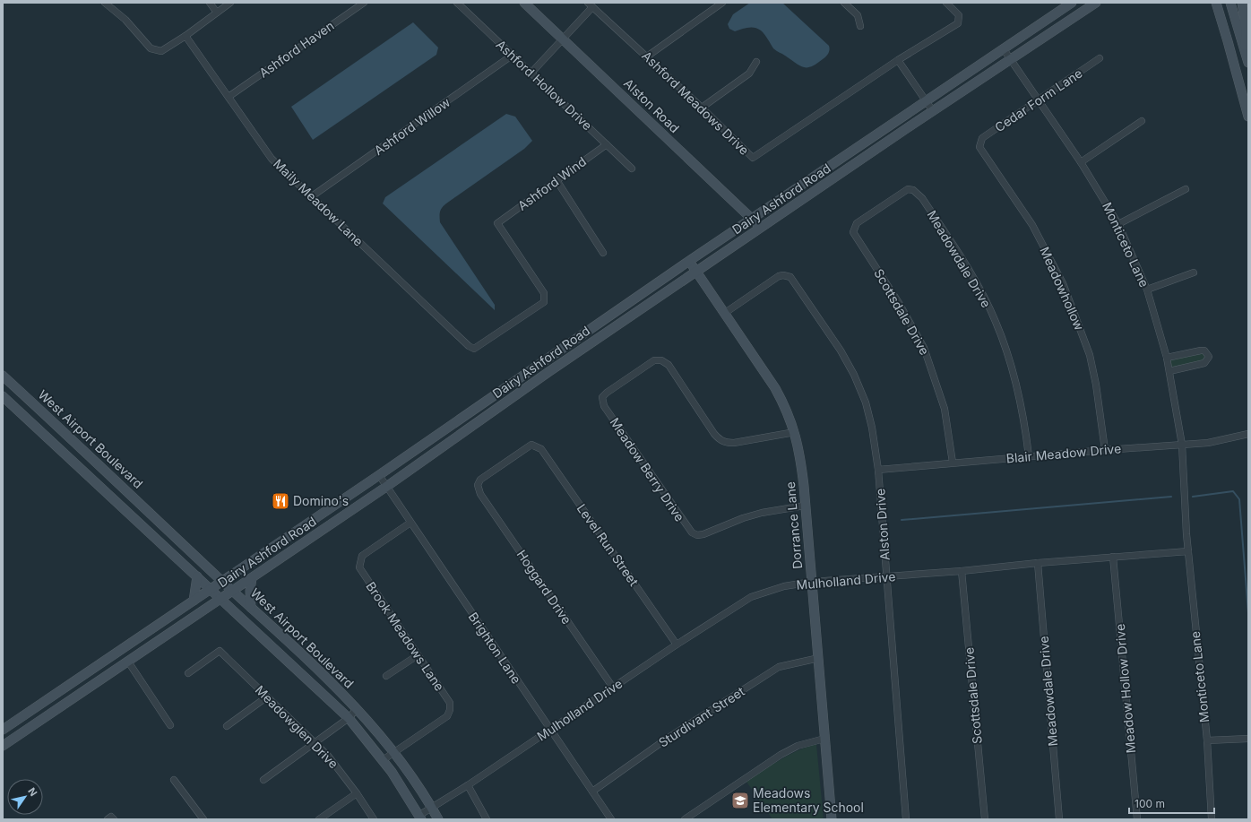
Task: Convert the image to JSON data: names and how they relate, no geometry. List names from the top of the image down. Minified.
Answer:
{"streets":{"main road":["Alston Road","Dairy Ashford Road","West Airport Boulevard","Dorrance Lane"],"street":["Ashford Haven","Ashford Hollow Drive","Cedar Form Lane","Ashford Meadows Drive","Ashford Willow","Ashford Wind","Maily Meadow Lane","Monticeto Lane","Meadowdale Drive","Meadowhollow","Scottsdale Drive","Blair Meadow Drive","Meadow Berry Drive","Alston Drive","Level Run Street","Mulholland Drive","Hoggard Drive","Brook Meadows Lane","Brighton Lane","Meadow Hollow Drive","Sturdivant Street","Meadowglen Drive"]},"crossings":[["Ashford Haven","Maily Meadow Lane"],["Ashford Hollow Drive","Ashford Willow"],["Ashford Hollow Drive","Ashford Wind"],["Cedar Form Lane","Monticeto Lane"],["Cedar Form Lane","Meadowhollow"],["Alston Road","Dairy Ashford Road"],["Ashford Willow","Maily Meadow Lane"],["Ashford Wind","Maily Meadow Lane"],["Dairy Ashford Road","Monticeto Lane"],["Dairy Ashford Road","West Airport Boulevard"],["Dairy Ashford Road","Dorrance Lane"],["Dairy Ashford Road","Brighton Lane"],["Monticeto Lane","Blair Meadow Drive"],["Monticeto Lane","Mulholland Drive"],["Meadowdale Drive","Scottsdale Drive"],["Meadowdale Drive","Blair Meadow Drive"],["Meadowdale Drive","Mulholland Drive"],["Meadowhollow","Blair Meadow Drive"],["Scottsdale Drive","Blair Meadow Drive"],["Scottsdale Drive","Mulholland Drive"],["West Airport Boulevard","Mulholland Drive"],["West Airport Boulevard","Brook Meadows Lane"],["Blair Meadow Drive","Alston Drive"],["Meadow Berry Drive","Dorrance Lane"],["Alston Drive","Dorrance Lane"],["Alston Drive","Mulholland Drive"],["Dorrance Lane","Mulholland Drive"],["Dorrance Lane","Sturdivant Street"],["Level Run Street","Mulholland Drive"],["Level Run Street","Hoggard Drive"],["Mulholland Drive","Hoggard Drive"],["Mulholland Drive","Brighton Lane"],["Mulholland Drive","Meadow Hollow Drive"],["Brook Meadows Lane","Brighton Lane"],["Brighton Lane","Sturdivant Street"]],"places":{"restaurant":["Domino's"],"school or university":["Meadows Elementary School"]},"scale_bar":"100 m","north":"top right"}
